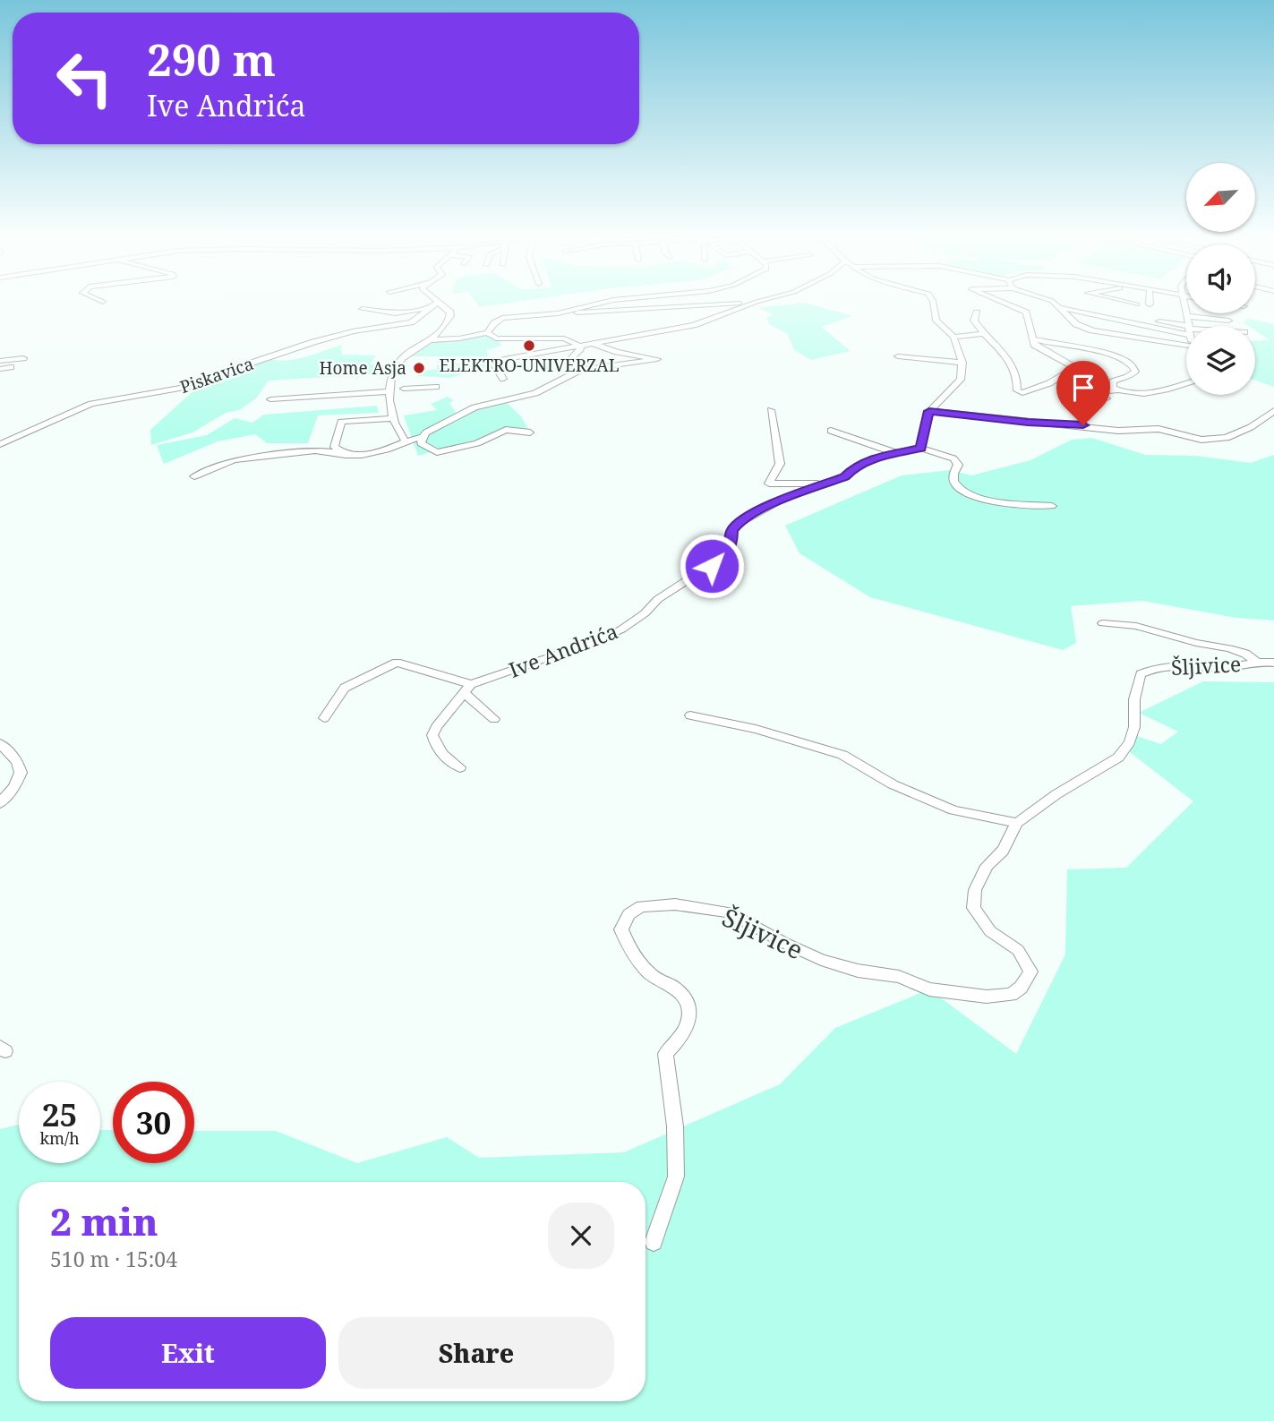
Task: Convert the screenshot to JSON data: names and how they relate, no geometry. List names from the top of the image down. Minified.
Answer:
{"streets":{"street":["Piskavica","Ive Andrića","Šljivice"]},"places":["ELEKTRO-UNIVERZAL","Home Asja"],"north":"bottom left","page":{"turn":["290 m","Ive Andrića"],"speed":"25 km/h","limit":"30","heading":["2 min","510 m · 15:04"],"buttons":["Exit","Share"]}}
